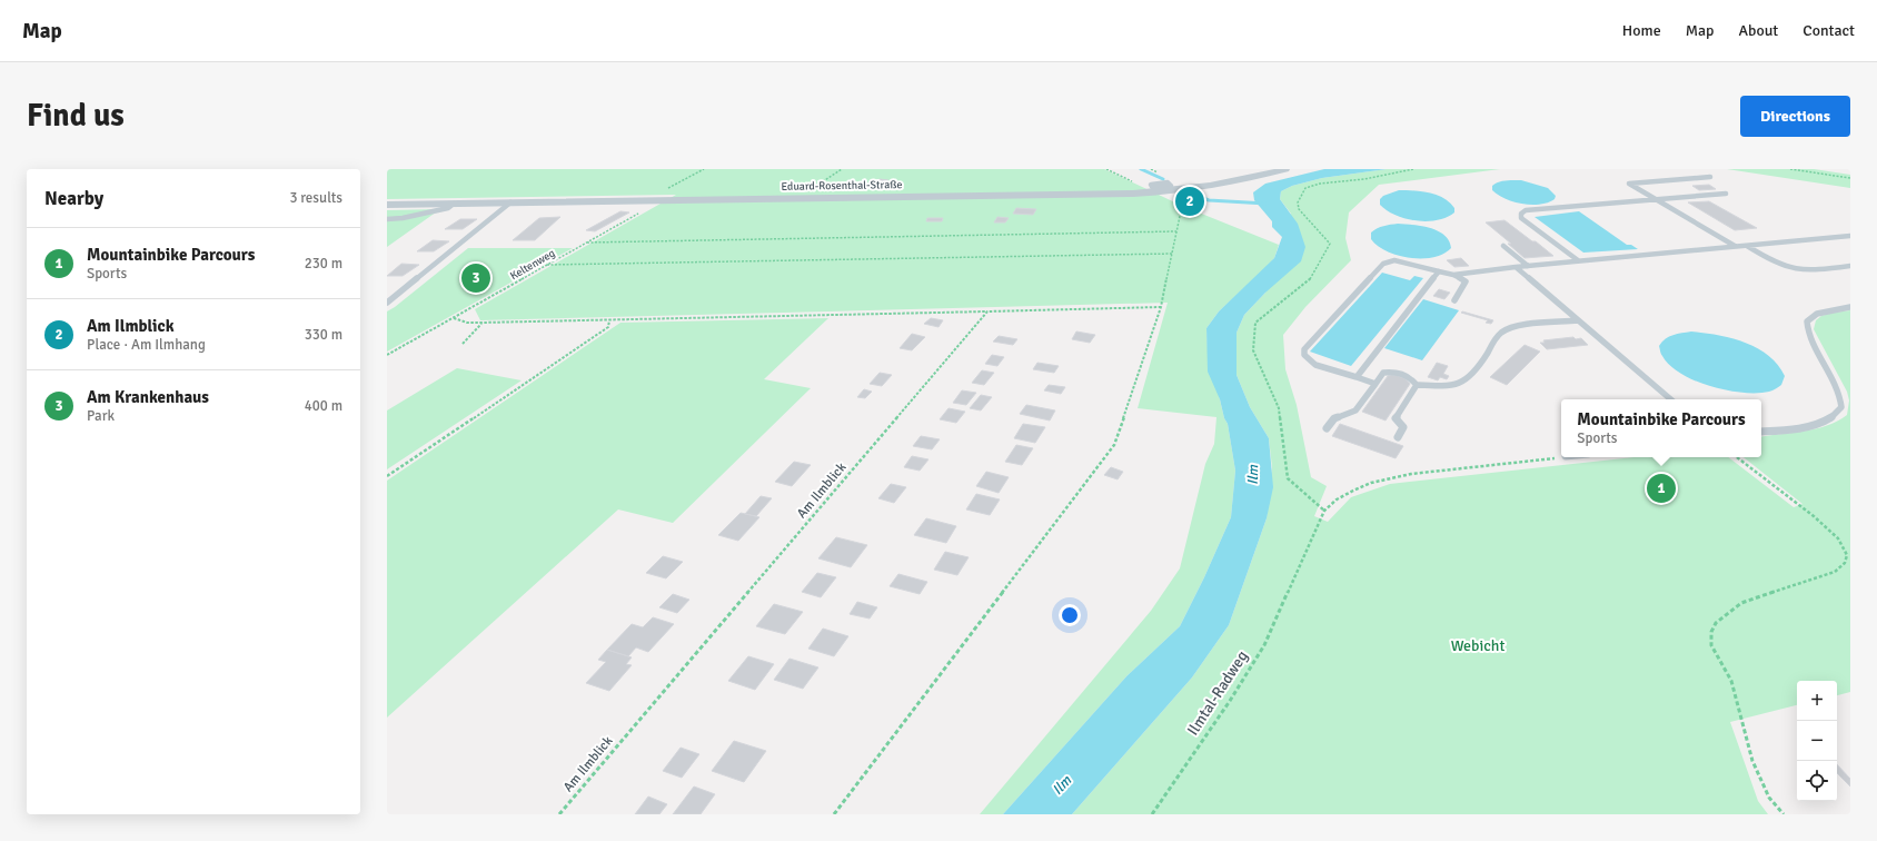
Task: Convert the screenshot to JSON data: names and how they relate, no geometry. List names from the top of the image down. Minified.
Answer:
{"streets":{"street":["Eduard-Rosenthal-Straße"],"path":["Keltenweg","Am Ilmblick","Ilmtal-Radweg"]},"water":["Ilm"],"parks":["Webicht"],"page":{"header":"Map","nav":["Home","Map","About","Contact"],"buttons":"Directions","title":"Find us","heading":["Nearby","3 results"],"pins":["2","3","1"],"list":[{"mark":"1","name":"Mountainbike Parcours","note":"Sports","value":"230 m"},{"mark":"2","name":"Am Ilmblick","note":"Place · Am Ilmhang","value":"330 m"},{"mark":"3","name":"Am Krankenhaus","note":"Park","value":"400 m"}],"popup":["Mountainbike Parcours","Sports"],"map_buttons":["+","−"]}}
